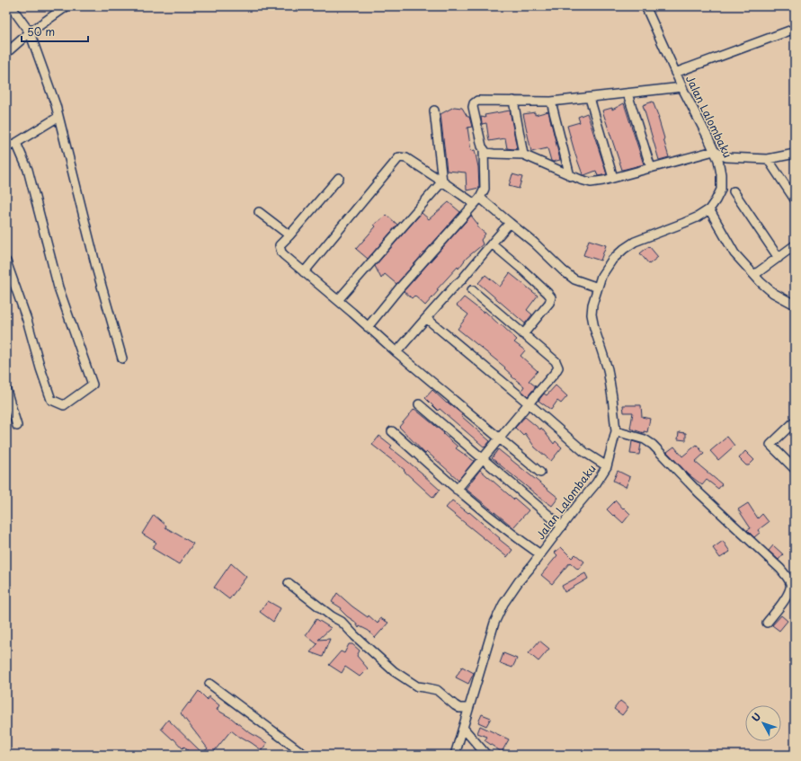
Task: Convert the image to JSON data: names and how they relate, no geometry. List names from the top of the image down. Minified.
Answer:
{"streets":{"street":["Jalan Lalombaku"]},"scale_bar":"50 m","north":"top left"}
